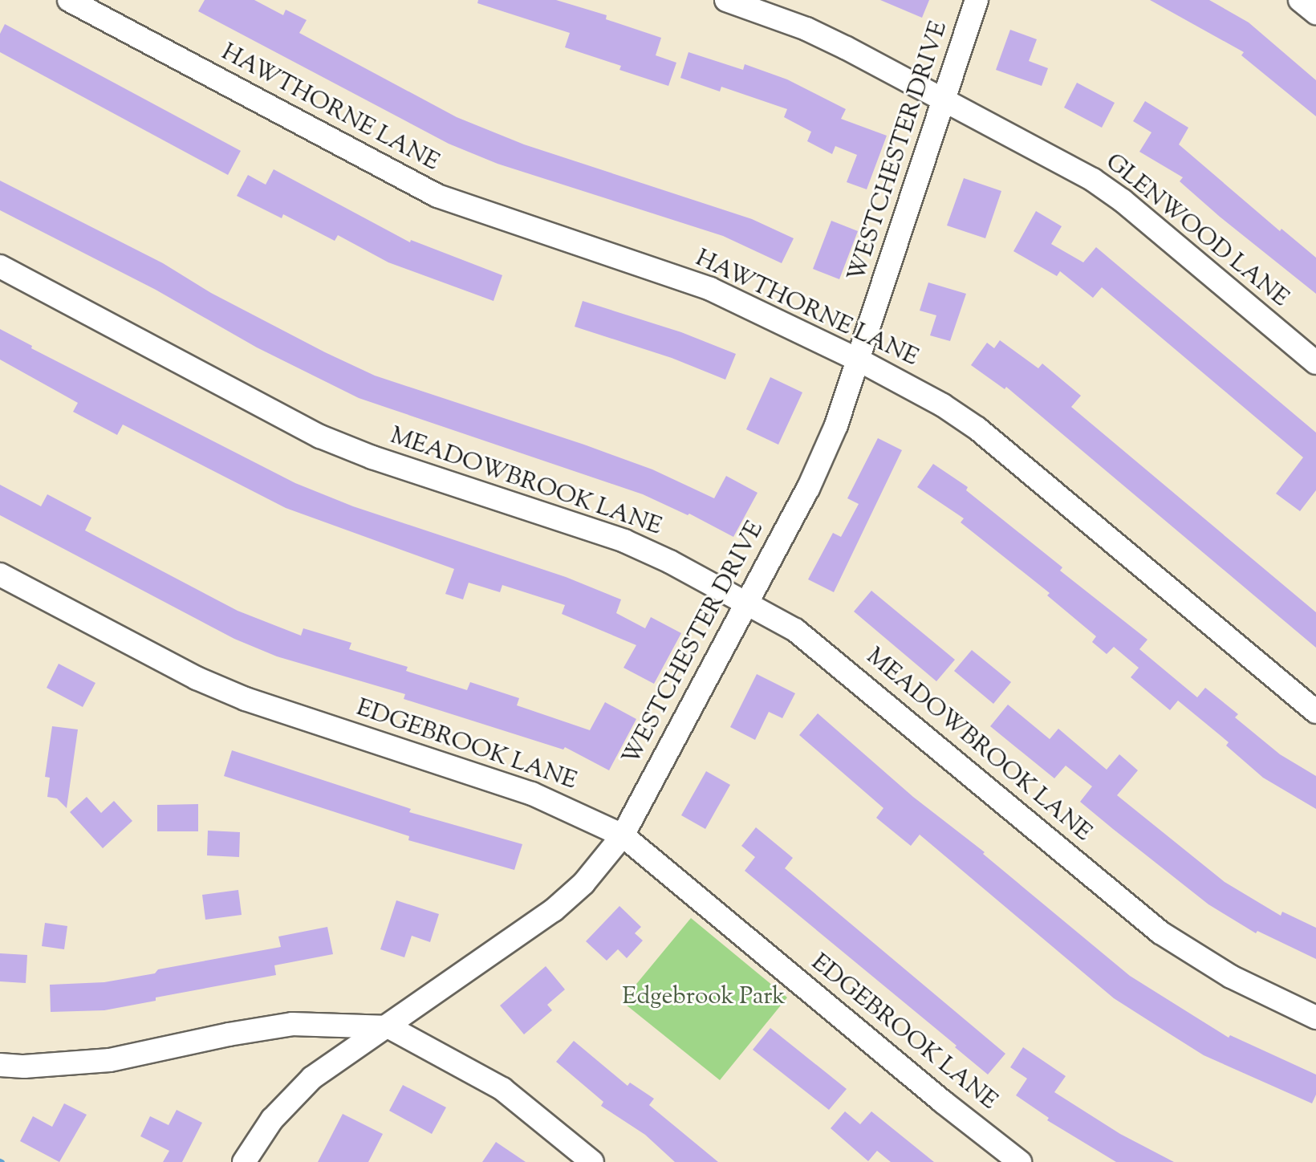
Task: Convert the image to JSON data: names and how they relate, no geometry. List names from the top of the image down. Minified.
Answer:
{"streets":{"street":["HAWTHORNE LANE","WESTCHESTER DRIVE","GLENWOOD LANE","MEADOWBROOK LANE","EDGEBROOK LANE"]},"crossings":[["HAWTHORNE LANE","WESTCHESTER DRIVE"],["WESTCHESTER DRIVE","GLENWOOD LANE"],["WESTCHESTER DRIVE","MEADOWBROOK LANE"],["WESTCHESTER DRIVE","EDGEBROOK LANE"]],"parks":["Edgebrook Park"]}
